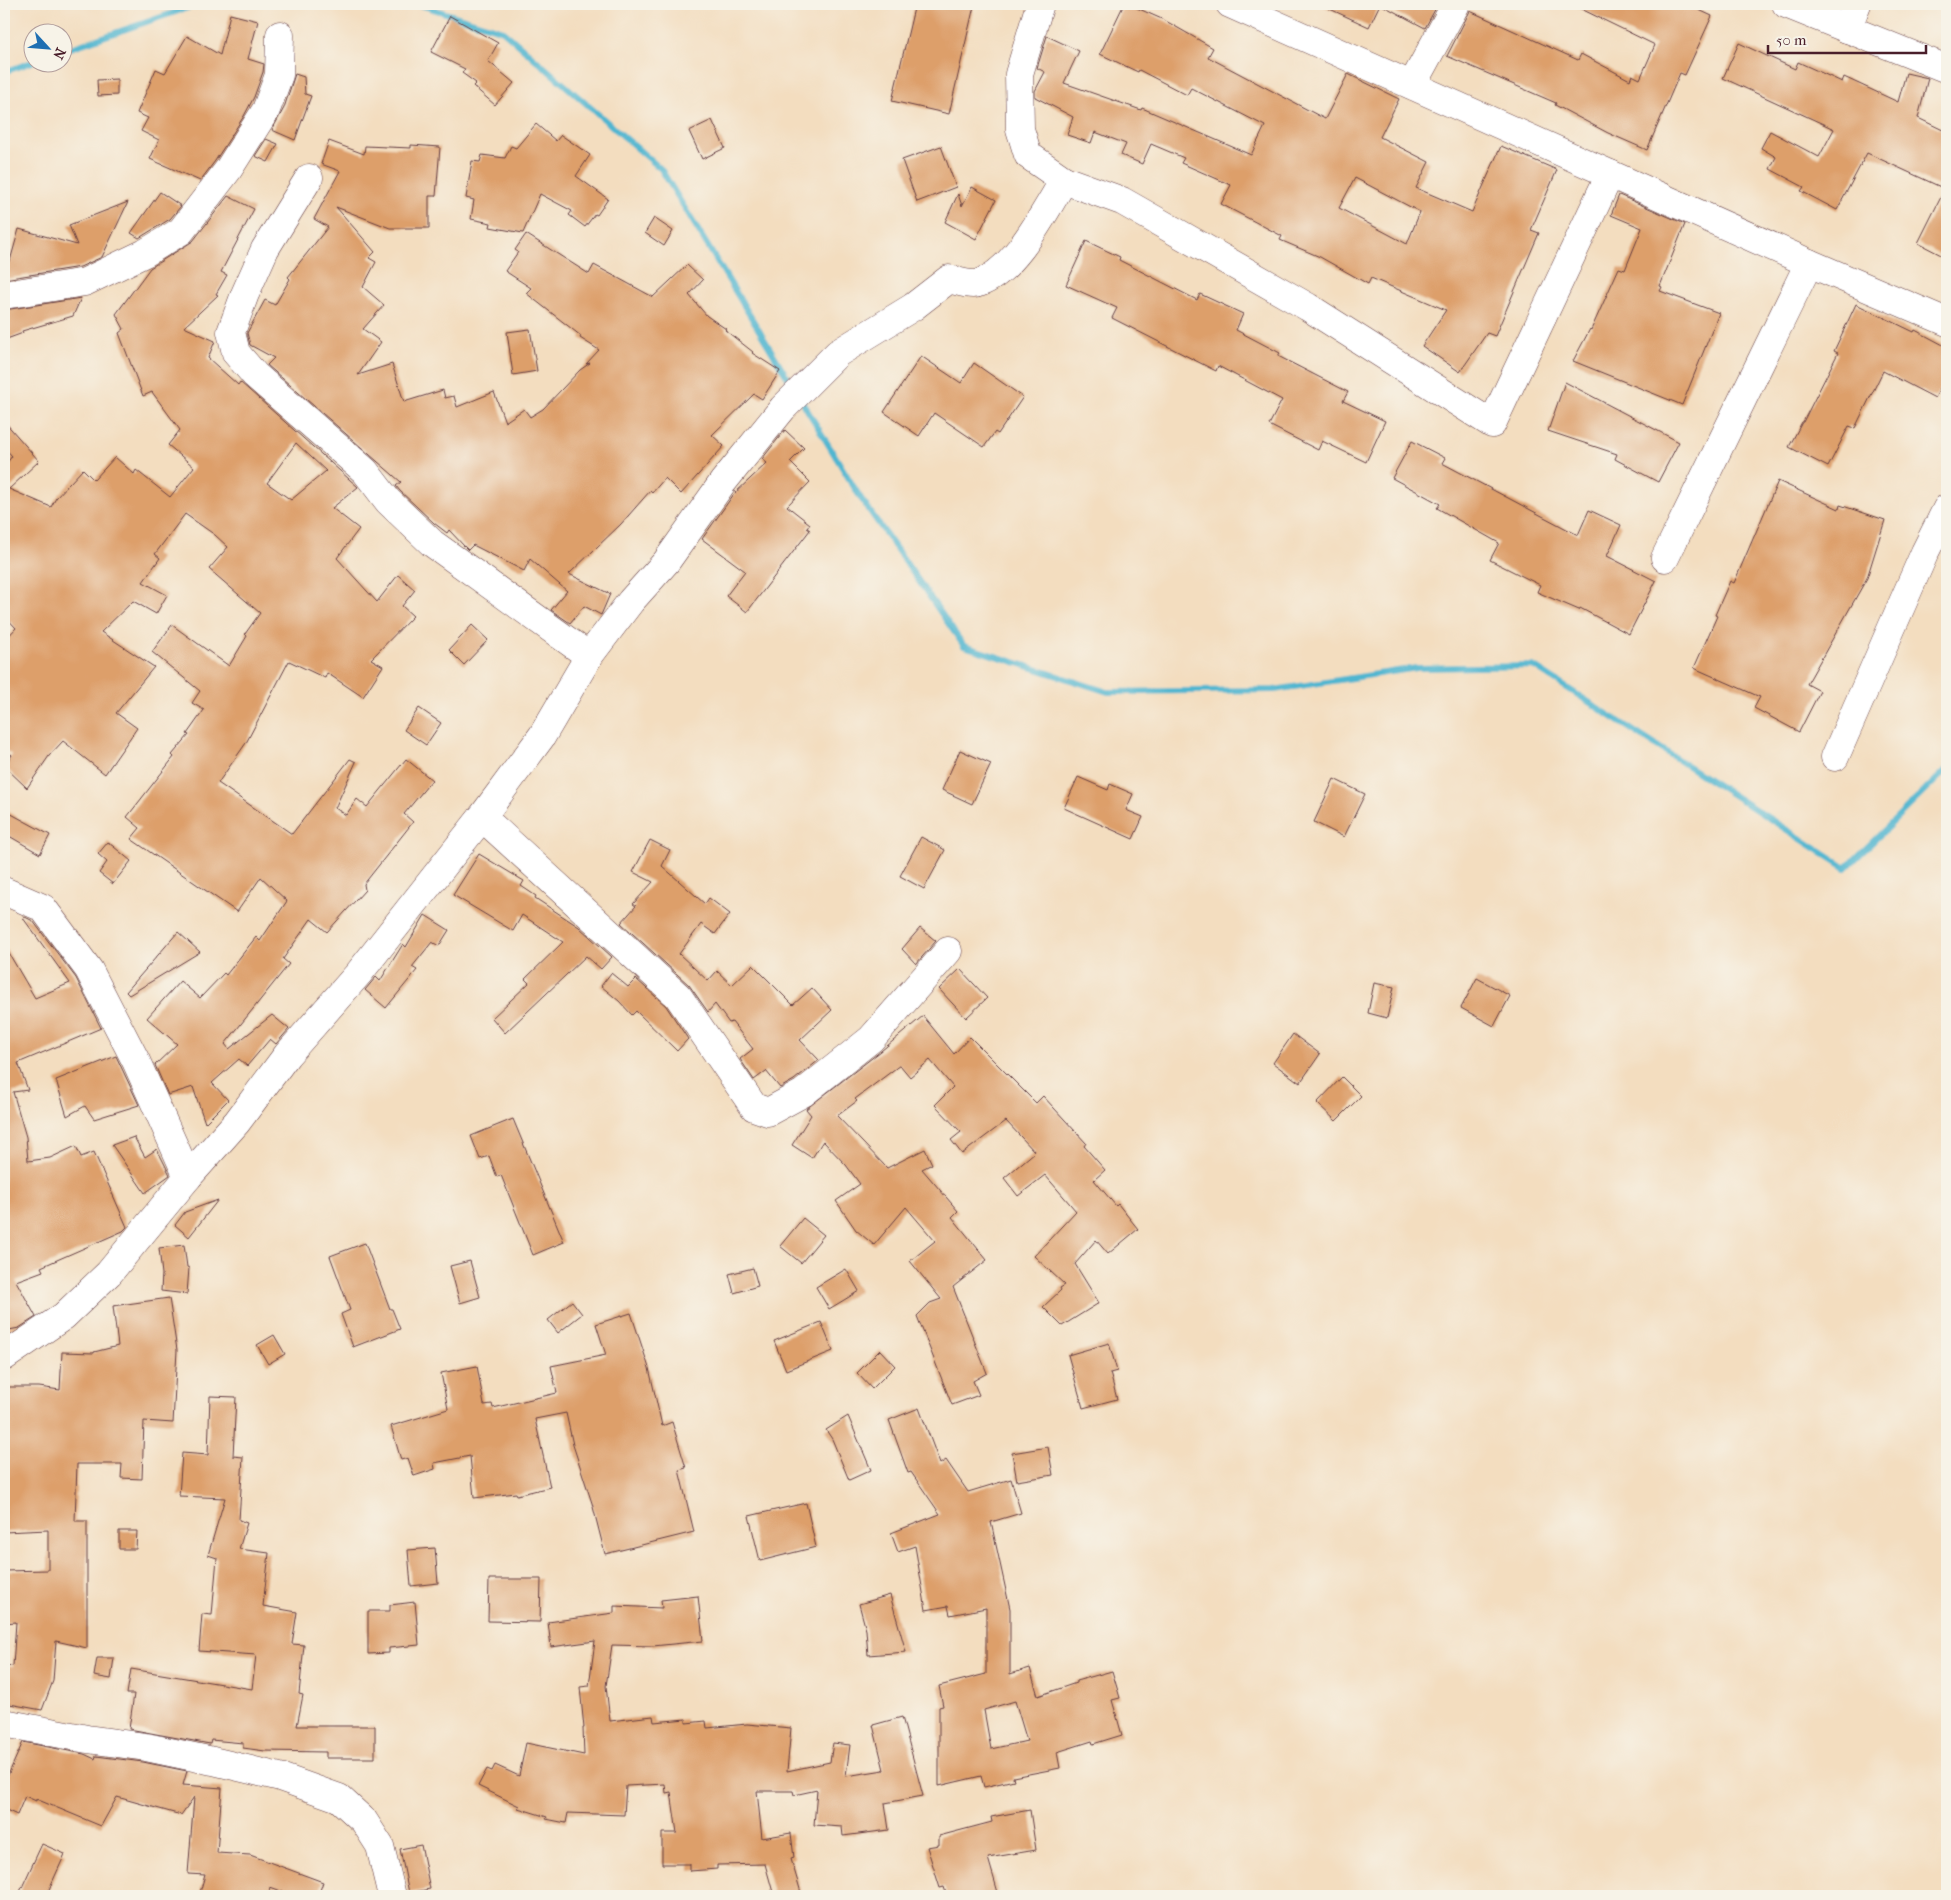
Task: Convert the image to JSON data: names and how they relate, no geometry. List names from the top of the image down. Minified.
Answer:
{"scale_bar":"50 m","north":"bottom right"}
